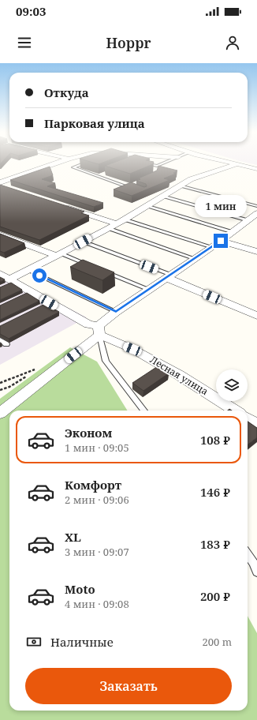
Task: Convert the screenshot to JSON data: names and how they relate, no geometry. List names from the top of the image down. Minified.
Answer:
{"streets":{"street":["Лесная улица"]},"page":{"status":"09:03","header":"Hoppr","banner":["Откуда","Парковая улица"],"bubble":"1 мин","list":[{"name":"Эконом","note":"1 мин · 09:05","value":"108 ₽"},{"name":"Комфорт","note":"2 мин · 09:06","value":"146 ₽"},{"name":"XL","note":"3 мин · 09:07","value":"183 ₽"},{"name":"Moto","note":"4 мин · 09:08","value":"200 ₽"}],"pay":["Наличные","200 m"],"buttons":"Заказать"}}
